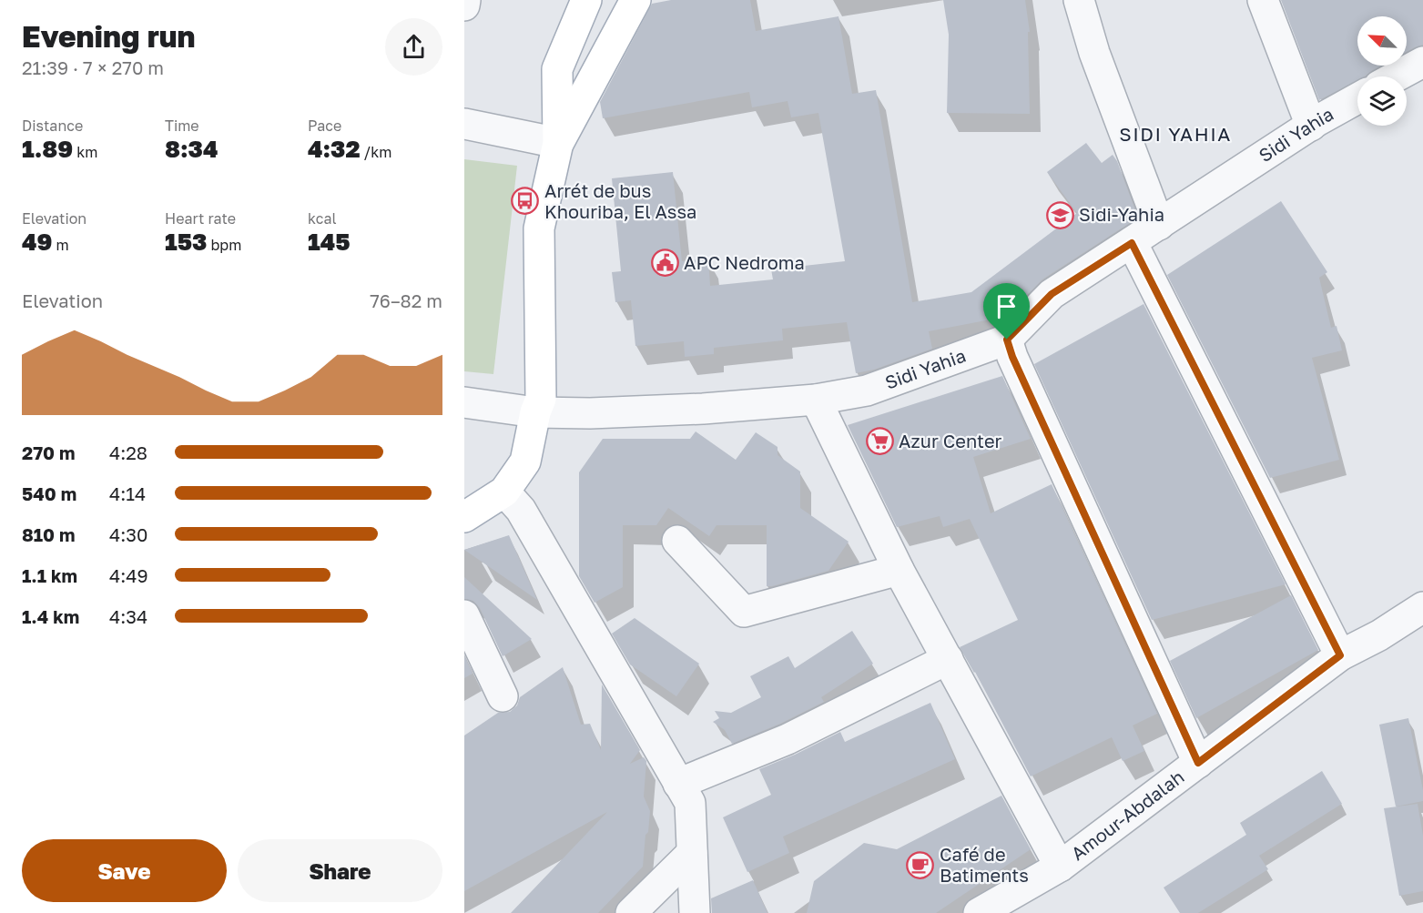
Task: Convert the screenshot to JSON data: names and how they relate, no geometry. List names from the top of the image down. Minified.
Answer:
{"streets":{"street":["Sidi Yahia","Amour-Abdalah"]},"districts":["SIDI YAHIA"],"places":{"bus stop":["Arrét de bus Khouriba, El Assa"],"school or university":["Sidi-Yahia"],"public building":["APC Nedroma"],"supermarket":["Azur Center"],"cafe":["Café de Batiments"]},"north":"top left","page":{"heading":["Evening run","21:39 · 7 × 270 m"],"stats":[["Distance","1.89 km"],["Time","8:34"],["Pace","4:32 /km"],["Elevation","49 m"],["Heart rate","153 bpm"],["kcal","145"]],"chart":["Elevation","76–82 m"],"list":[{"name":"270 m","note":"4:28"},{"name":"540 m","note":"4:14"},{"name":"810 m","note":"4:30"},{"name":"1.1 km","note":"4:49"},{"name":"1.4 km","note":"4:34"}],"buttons":["Save","Share"]}}
